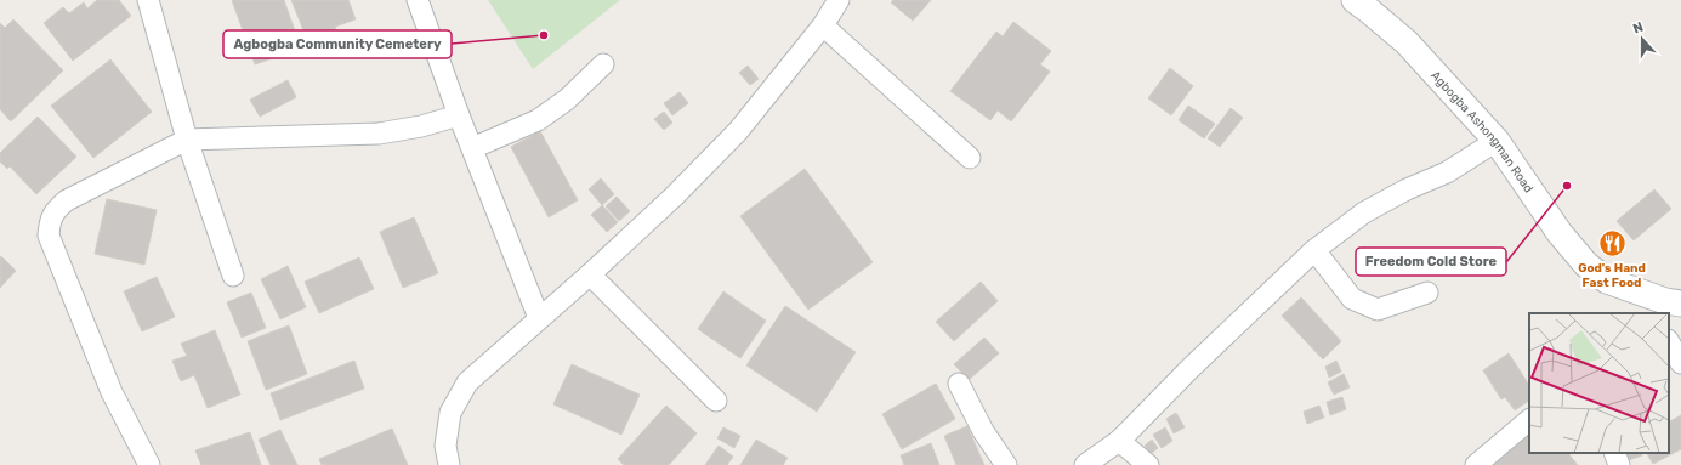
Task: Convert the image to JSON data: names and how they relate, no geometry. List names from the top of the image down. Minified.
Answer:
{"streets":{"street":["Agbogba Ashongman Road"]},"places":{"other":["Agbogba Community Cemetery","Freedom Cold Store"],"restaurant":["God's Hand Fast Food"]},"north":"top"}
